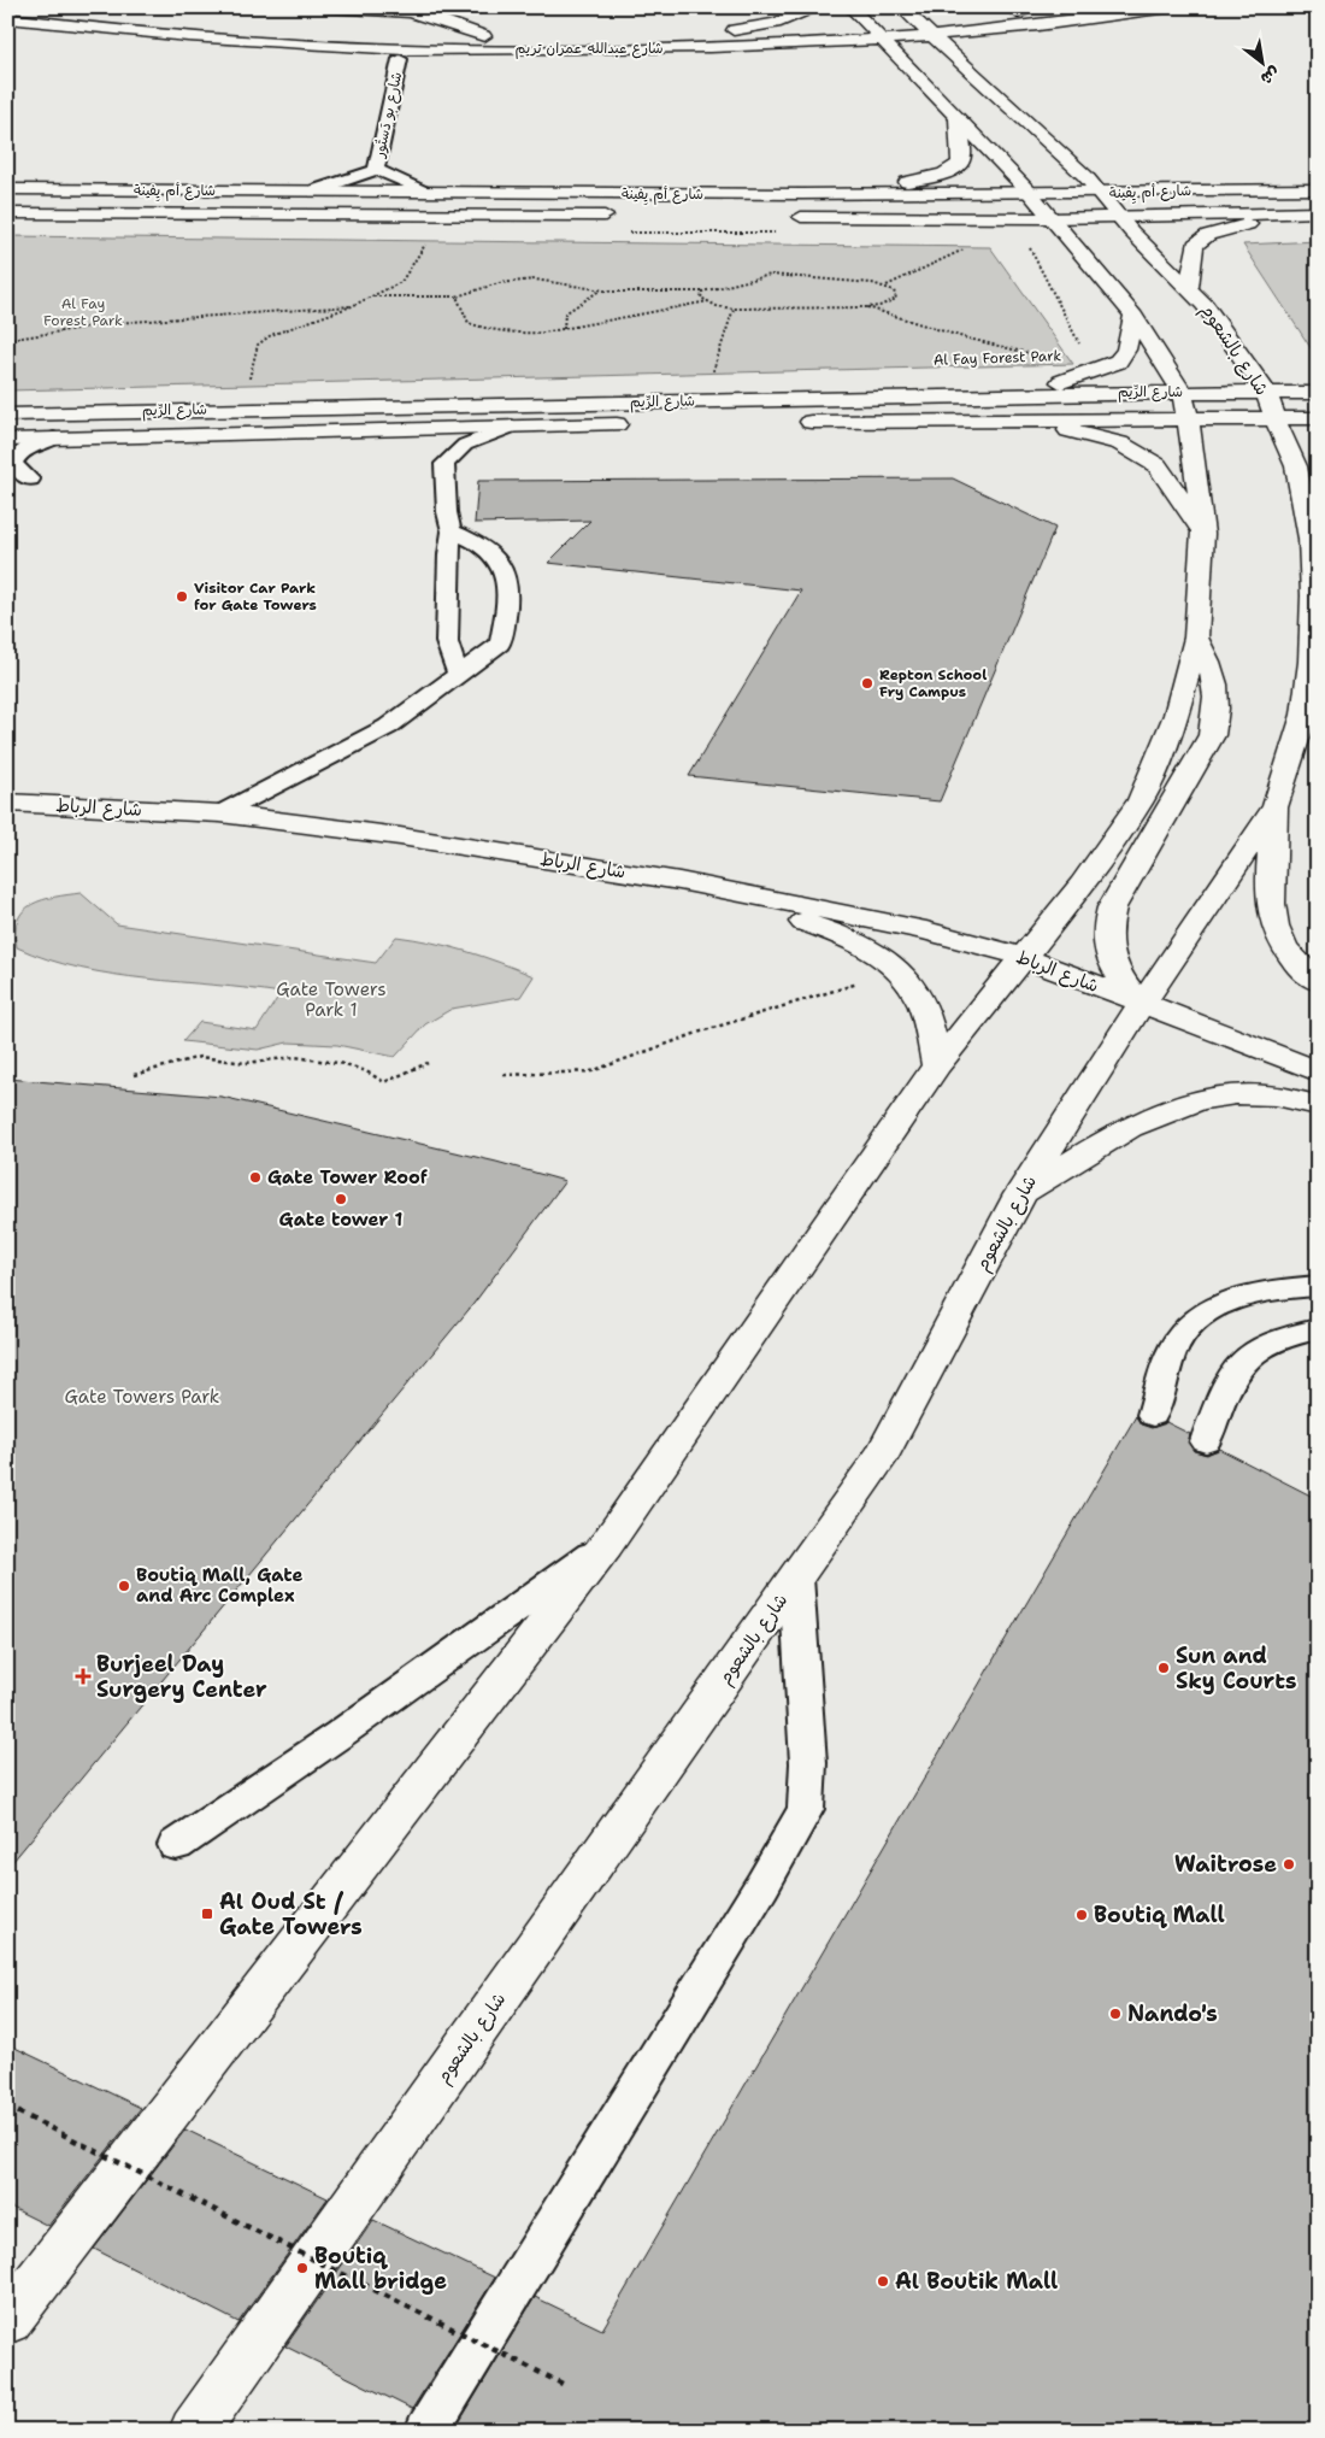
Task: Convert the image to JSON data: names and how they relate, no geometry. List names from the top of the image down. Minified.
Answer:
{"streets":{"main road":["شارع عبدالله عمران تريم","شارع أم يِفينة","شارع بالشعوم","شارع الرِّيم","شارع الرباط"],"lane":["شارع بو دَستُور"],"path":["Al Fay Forest Park"]},"crossings":[["شارع عبدالله عمران تريم","شارع بو دَستُور"],["شارع عبدالله عمران تريم","شارع بالشعوم"],["شارع بو دَستُور","شارع أم يِفينة"],["شارع أم يِفينة","شارع بالشعوم"],["شارع بالشعوم","شارع الرِّيم"],["شارع بالشعوم","شارع الرباط"]],"parks":["Al Fay Forest Park","Gate Towers Park 1","Gate Towers Park"],"places":{"other":["Visitor Car Park for Gate Towers","Repton School Fry Campus","Gate Tower Roof","Gate tower 1","Boutiq Mall, Gate and Arc Complex","Sun and Sky Courts","Waitrose","Boutiq Mall","Nando's","Boutiq Mall bridge","Al Boutik Mall"],"health":["Burjeel Day Surgery Center"],"transit":["Al Oud St / Gate Towers"]},"north":"bottom right"}
